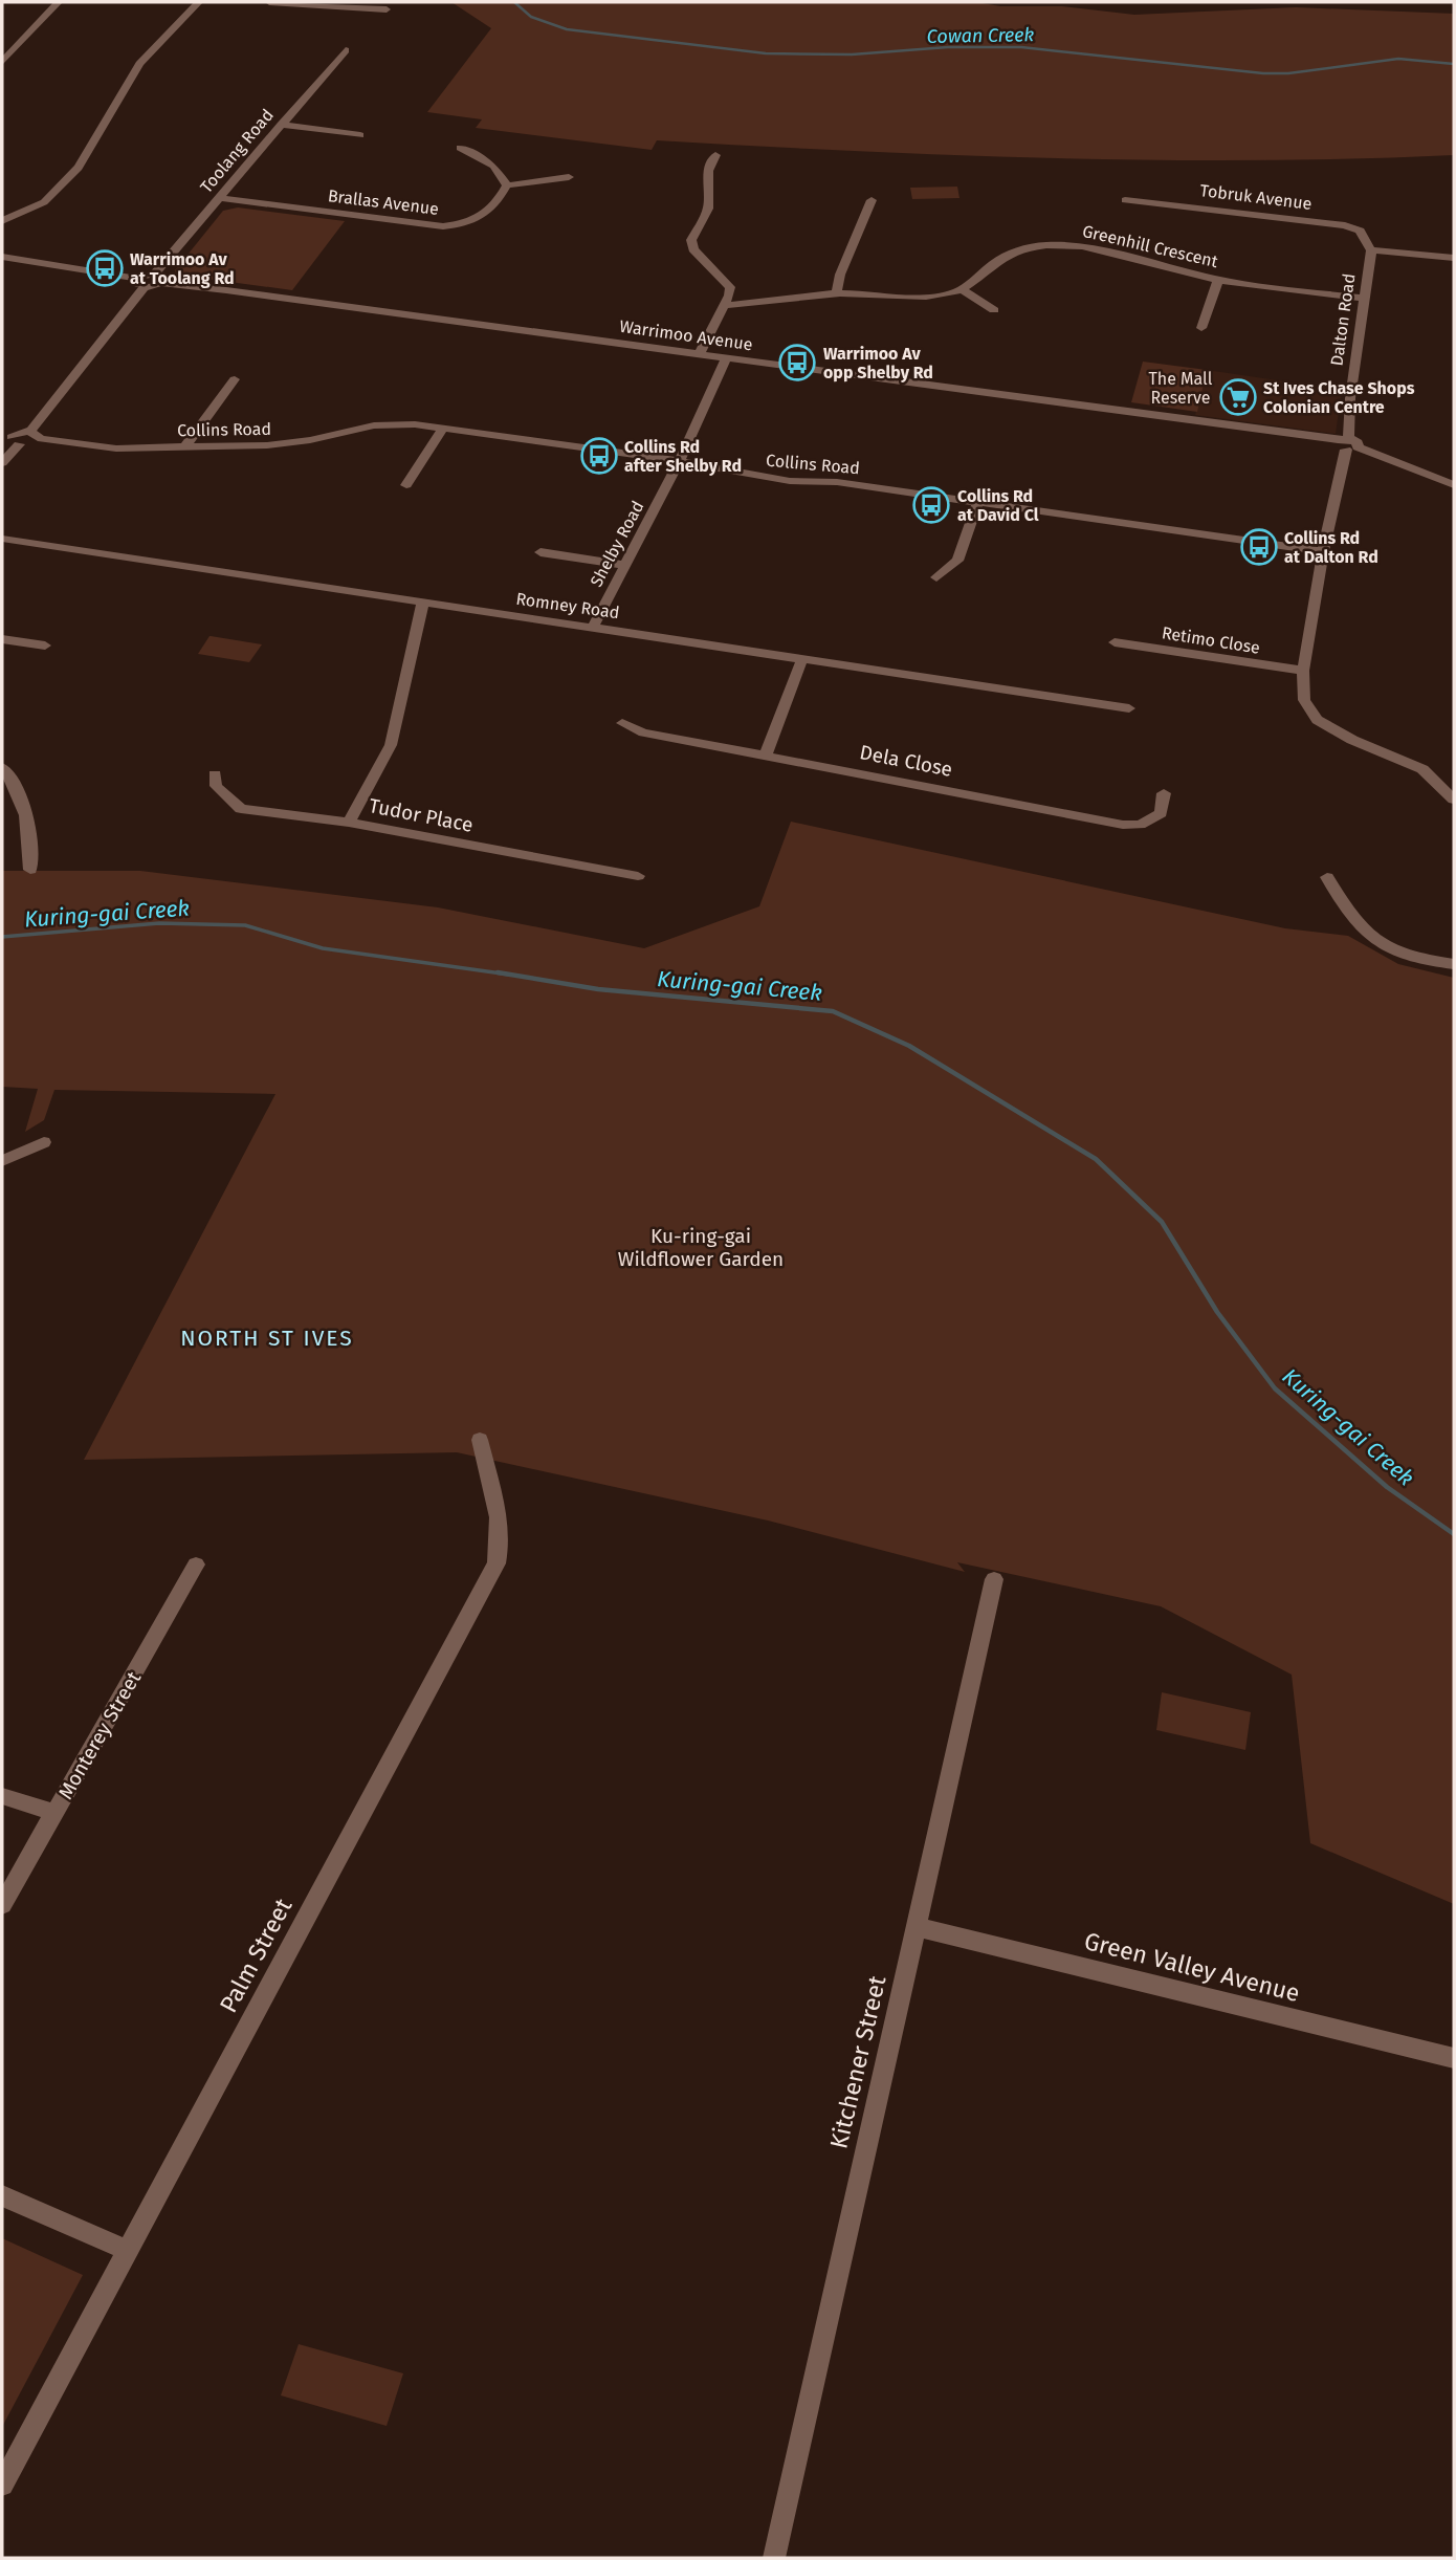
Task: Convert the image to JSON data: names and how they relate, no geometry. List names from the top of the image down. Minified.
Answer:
{"streets":{"street":["Toolang Road","Tobruk Avenue","Brallas Avenue","Greenhill Crescent","Dalton Road","Warrimoo Avenue","Collins Road","Shelby Road","Romney Road","Retimo Close","Dela Close","Tudor Place","Monterey Street","Palm Street","Green Valley Avenue","Kitchener Street"]},"crossings":[["Toolang Road","Brallas Avenue"],["Toolang Road","Warrimoo Avenue"],["Tobruk Avenue","Dalton Road"],["Greenhill Crescent","Dalton Road"],["Dalton Road","Warrimoo Avenue"],["Dalton Road","Collins Road"],["Dalton Road","Retimo Close"],["Warrimoo Avenue","Shelby Road"],["Collins Road","Shelby Road"],["Shelby Road","Romney Road"],["Green Valley Avenue","Kitchener Street"]],"districts":["NORTH ST IVES"],"water":["Cowan Creek","Kuring-gai Creek"],"parks":["The Mall Reserve","Ku-ring-gai Wildflower Garden"],"places":{"bus stop":["Warrimoo Av at Toolang Rd","Warrimoo Av opp Shelby Rd","Collins Rd after Shelby Rd","Collins Rd at David Cl","Collins Rd at Dalton Rd"],"supermarket":["St Ives Chase Shops Colonian Centre"]}}
